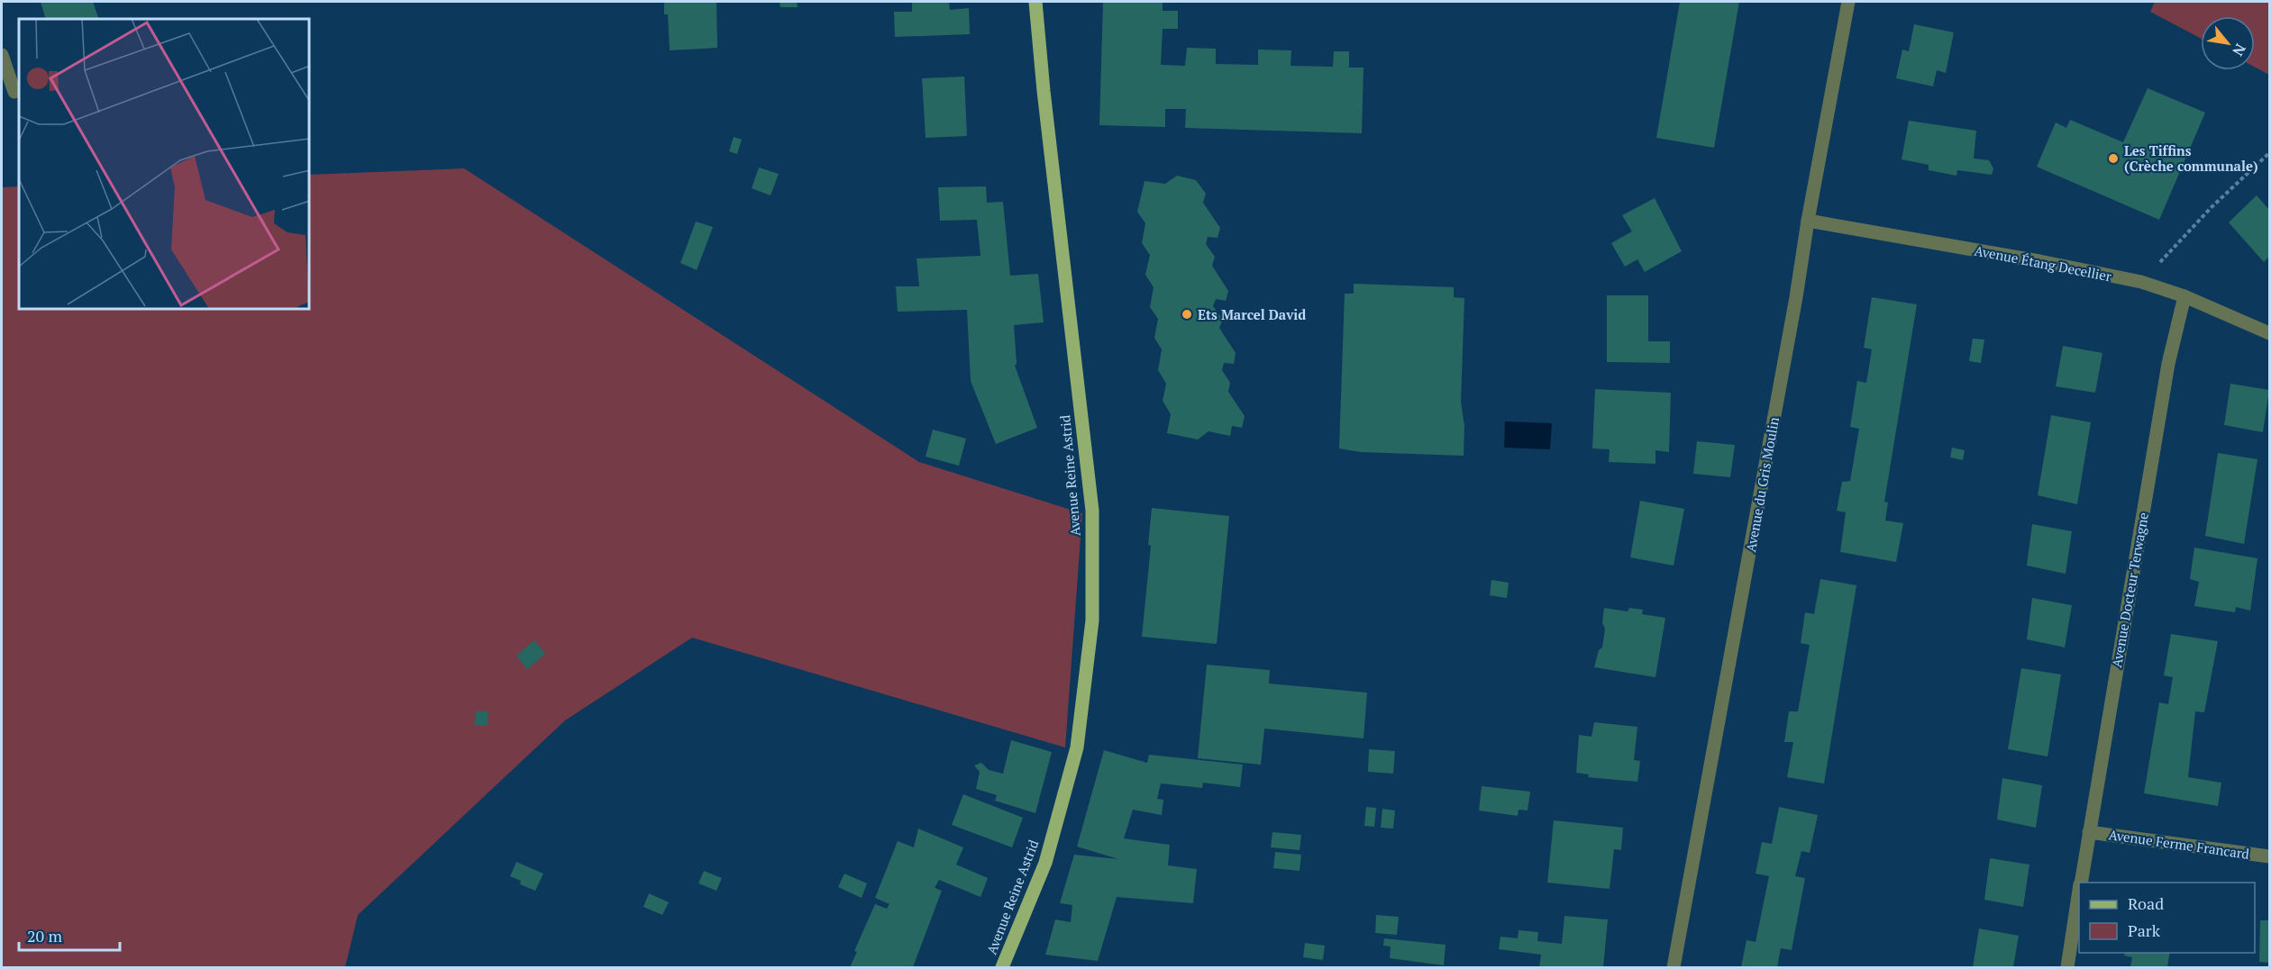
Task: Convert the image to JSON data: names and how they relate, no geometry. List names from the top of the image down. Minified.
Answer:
{"streets":{"main road":["Avenue Reine Astrid"],"street":["Avenue Étang Decellier","Avenue du Gris Moulin","Avenue Docteur Terwagne","Avenue Ferme Francard"]},"crossings":[["Avenue Étang Decellier","Avenue du Gris Moulin"],["Avenue Étang Decellier","Avenue Docteur Terwagne"],["Avenue Docteur Terwagne","Avenue Ferme Francard"]],"places":["Les Tiffins (Crèche communale)","Ets Marcel David"],"legend":["Road","Park"],"scale_bar":"20 m","north":"bottom right"}
